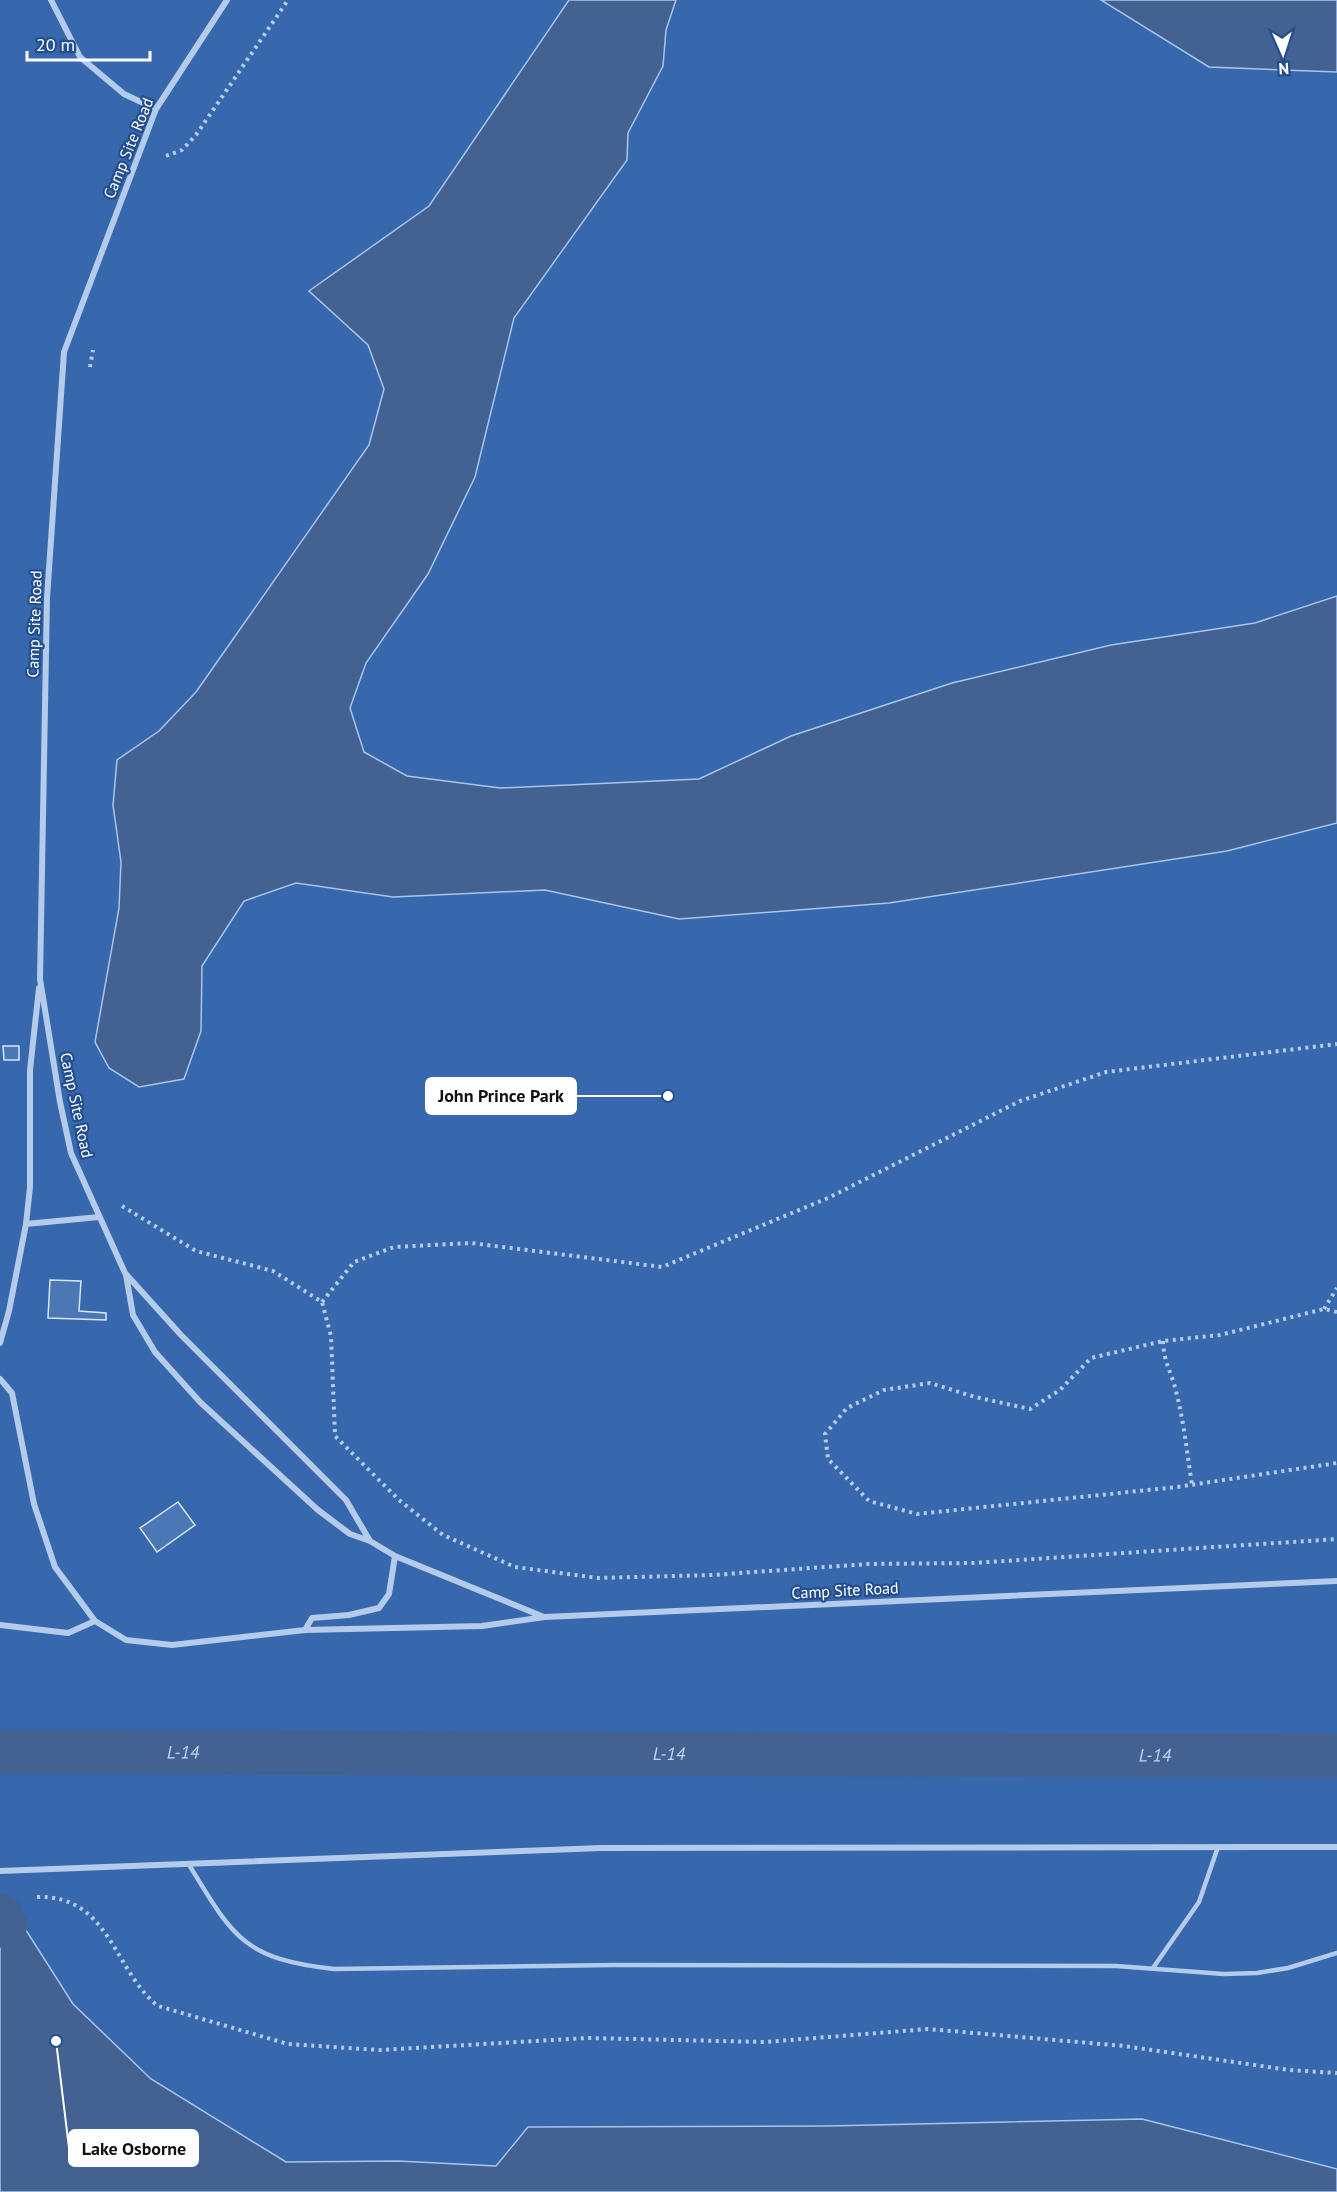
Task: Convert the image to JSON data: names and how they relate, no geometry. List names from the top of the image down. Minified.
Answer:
{"streets":{"street":["Camp Site Road"]},"water":["L-14"],"places":["John Prince Park","Lake Osborne"],"scale_bar":"20 m","north":"bottom"}
